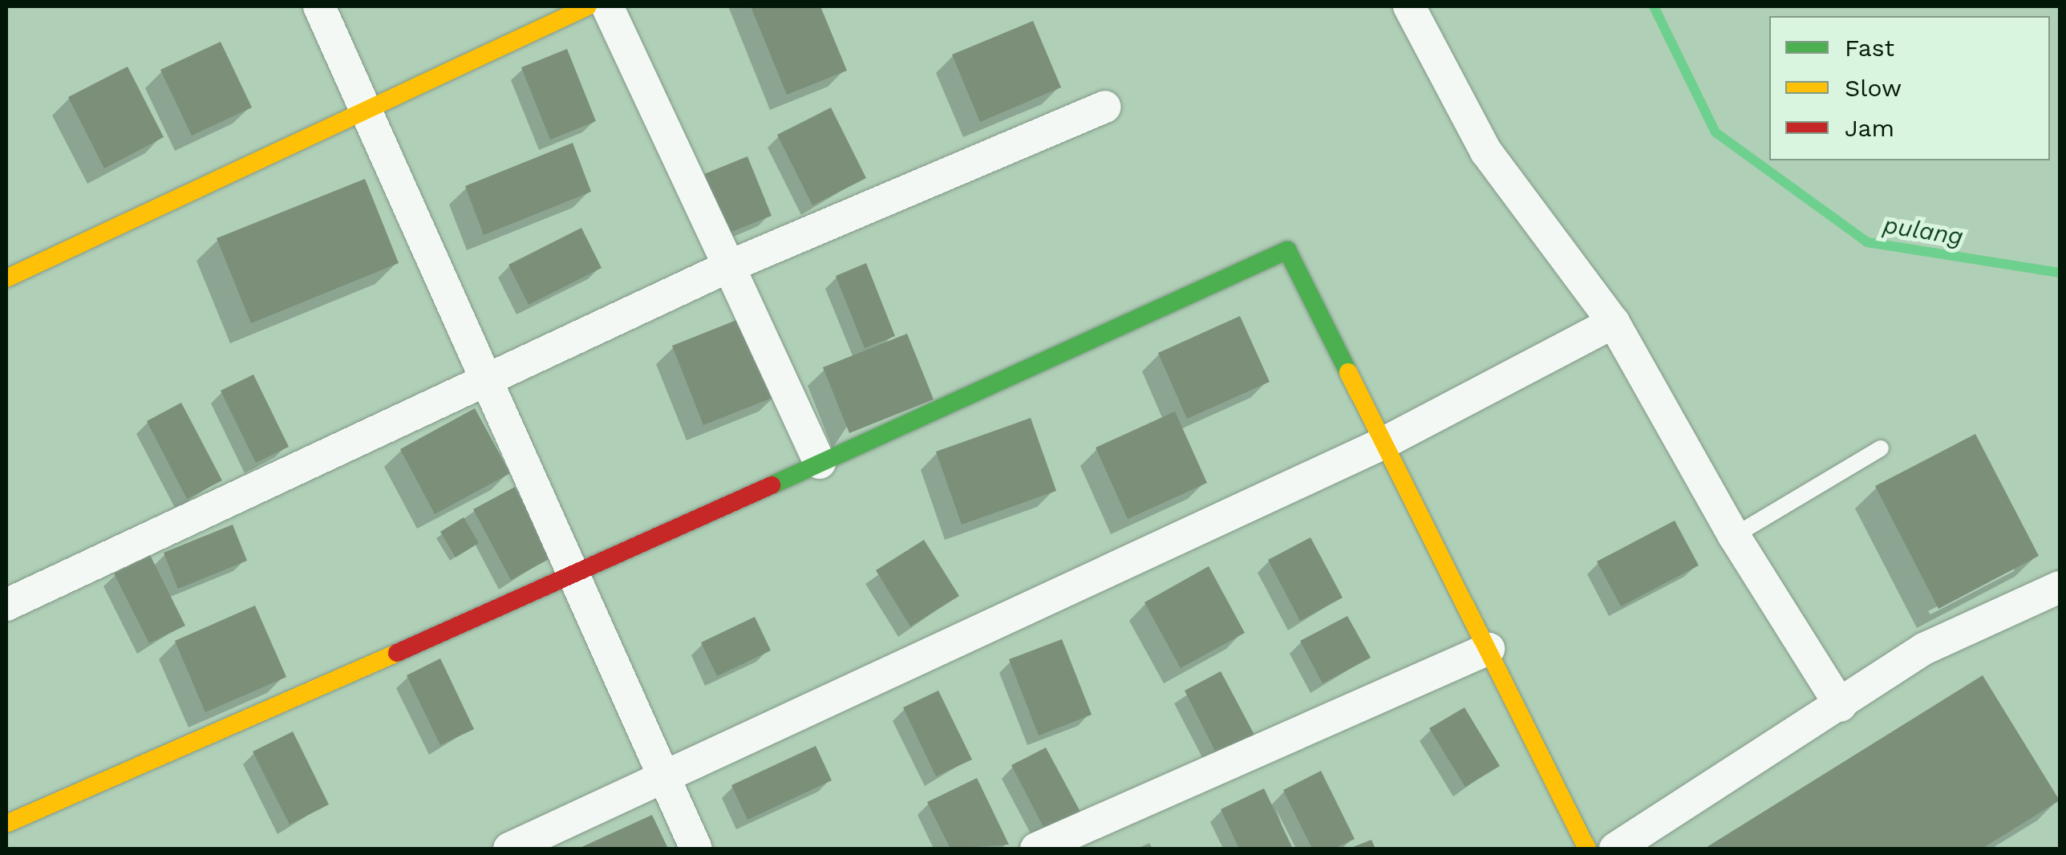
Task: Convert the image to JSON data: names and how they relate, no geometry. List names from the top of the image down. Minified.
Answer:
{"water":["pulang"],"legend":["Fast","Slow","Jam"]}
